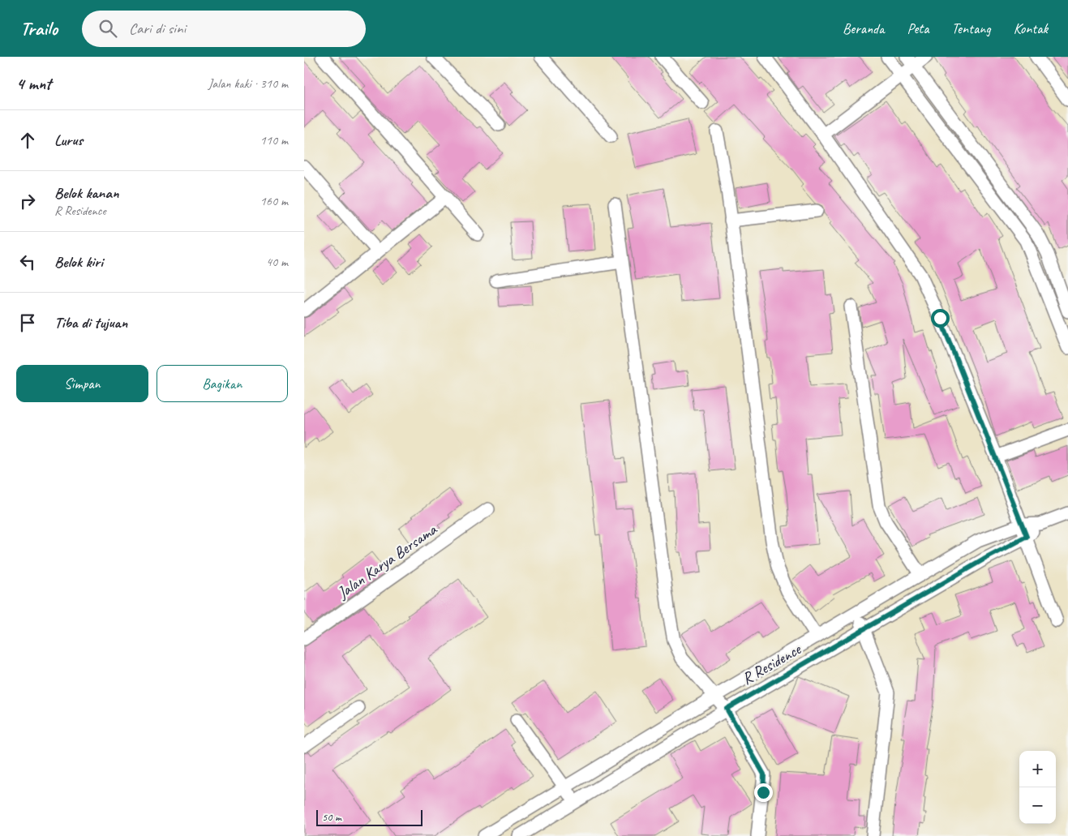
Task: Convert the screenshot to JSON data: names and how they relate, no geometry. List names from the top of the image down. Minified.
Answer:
{"streets":{"street":["Jalan Karya Bersama","R Residence"]},"scale_bar":"50 m","page":{"header":"Trailo","search":"Cari di sini","nav":["Beranda","Peta","Tentang","Kontak"],"heading":["4 mnt","Jalan kaki · 310 m"],"list":[["Lurus","110 m"],["Belok kanan","R Residence","160 m"],["Belok kiri","40 m"],"Tiba di tujuan"],"buttons":["Simpan","Bagikan"],"map_buttons":["+","−"],"scale":"50 m"}}
